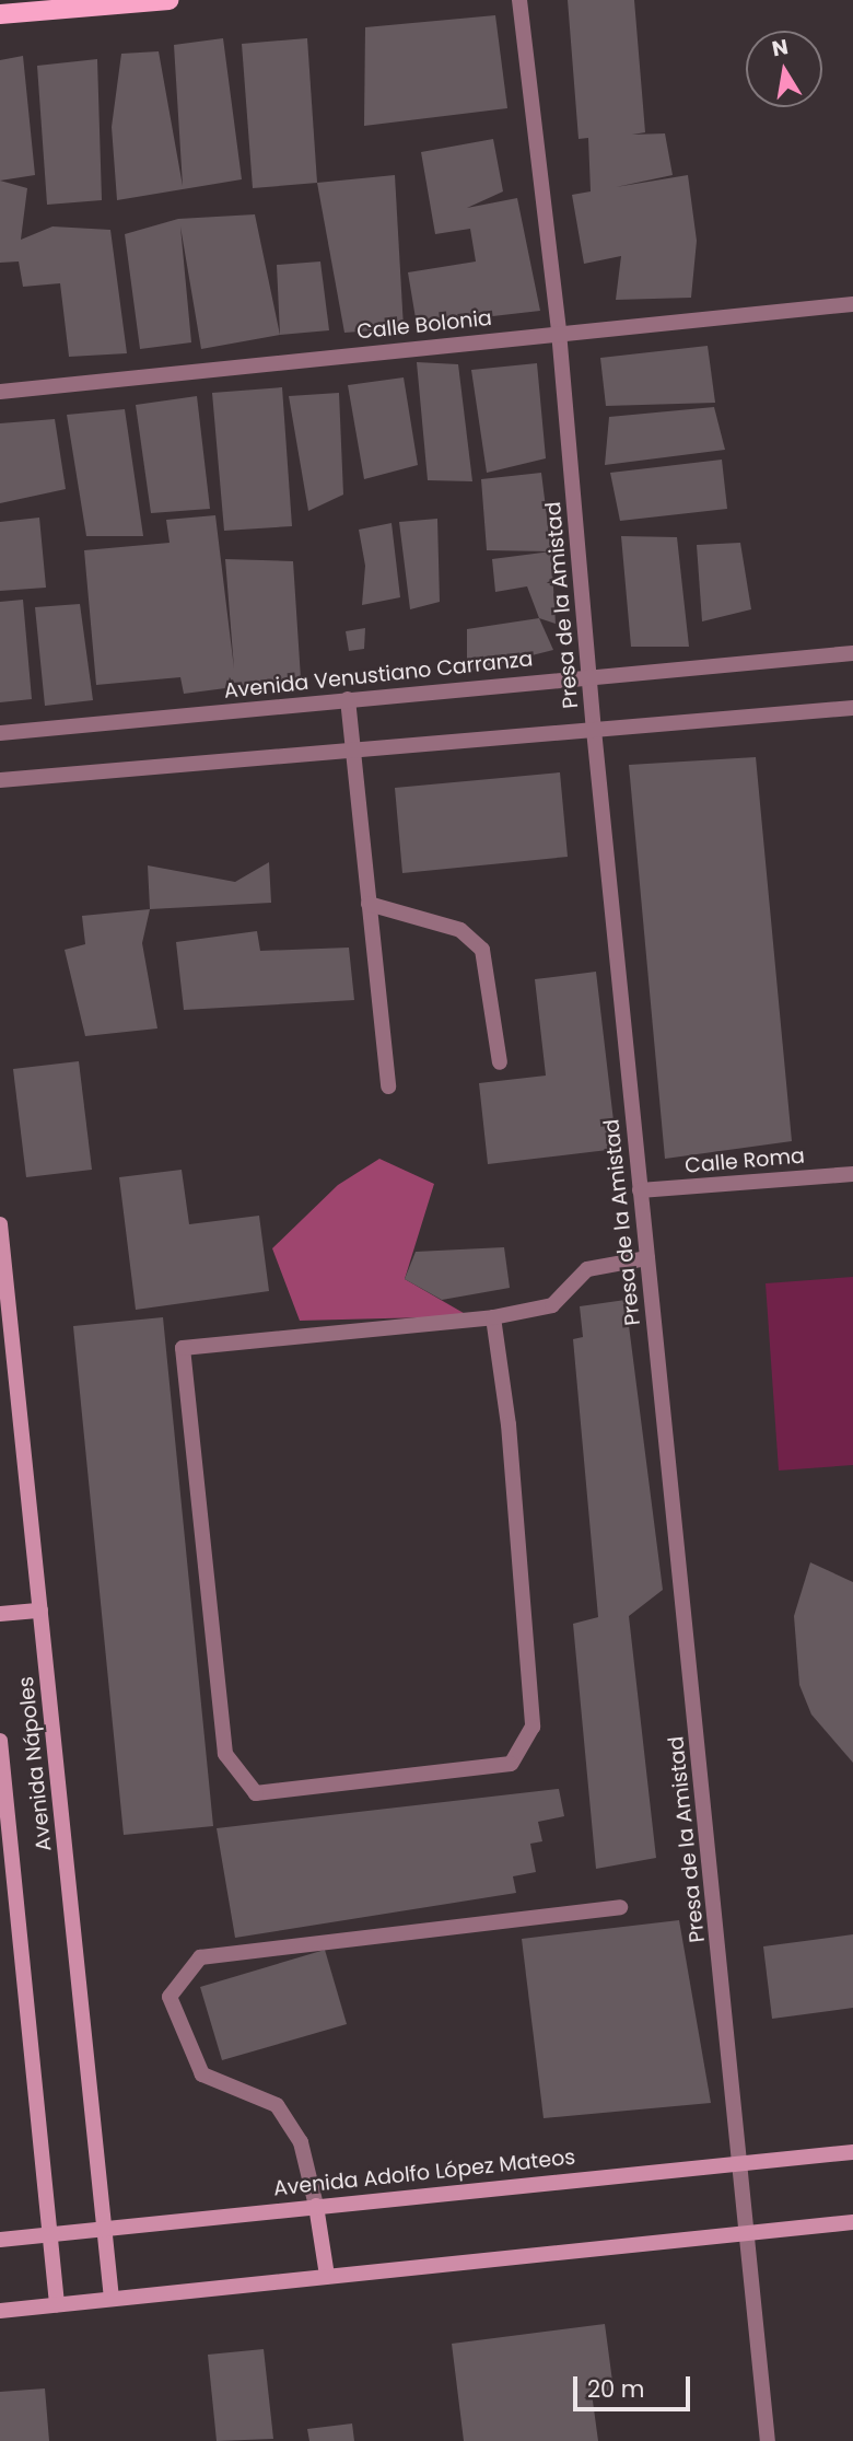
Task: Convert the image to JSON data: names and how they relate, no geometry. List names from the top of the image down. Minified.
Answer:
{"streets":{"main road":["Avenida Nápoles","Avenida Adolfo López Mateos"],"street":["Calle Bolonia","Presa de la Amistad","Avenida Venustiano Carranza","Calle Roma"]},"crossings":[["Calle Bolonia","Presa de la Amistad"],["Presa de la Amistad","Avenida Venustiano Carranza"],["Presa de la Amistad","Calle Roma"],["Presa de la Amistad","Avenida Adolfo López Mateos"],["Avenida Nápoles","Avenida Adolfo López Mateos"]],"scale_bar":"20 m","north":"top"}
